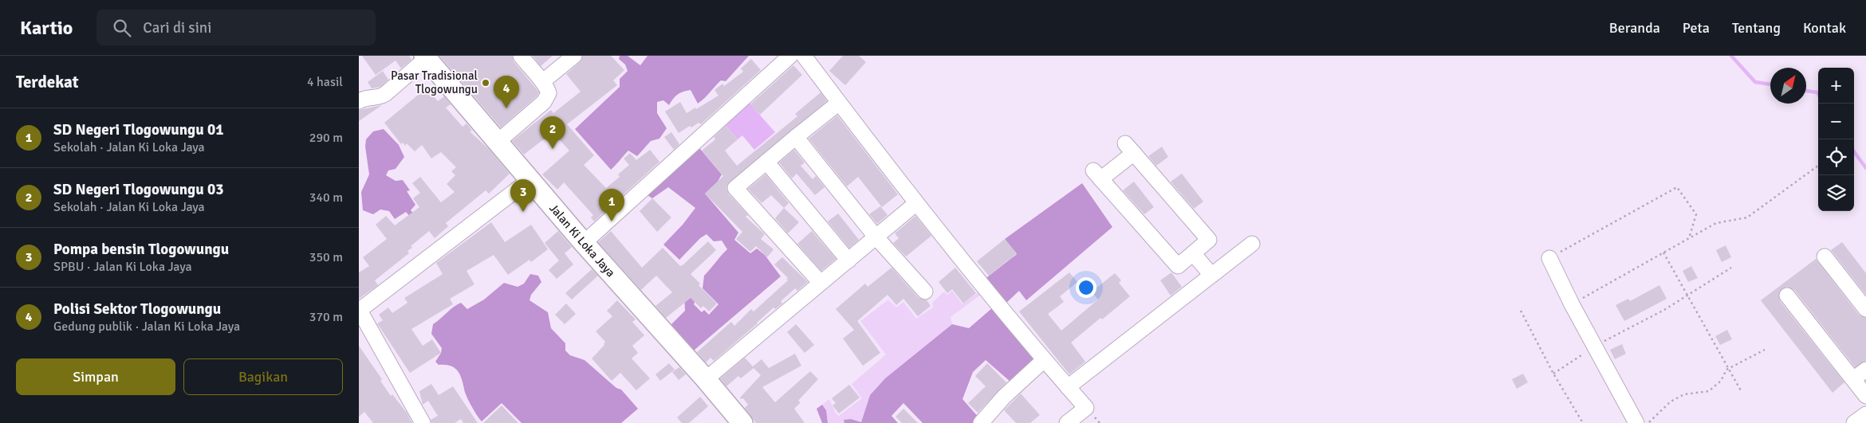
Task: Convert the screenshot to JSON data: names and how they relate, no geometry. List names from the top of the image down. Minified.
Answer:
{"streets":{"main road":["Jalan Ki Loka Jaya"]},"places":["Pasar Tradisional Tlogowungu"],"north":"top right","page":{"header":"Kartio","search":"Cari di sini","nav":["Beranda","Peta","Tentang","Kontak"],"heading":["Terdekat","4 hasil"],"map_buttons":["+","−"],"pins":["4","2","3","1"],"list":[{"mark":"1","name":"SD Negeri Tlogowungu 01","note":"Sekolah · Jalan Ki Loka Jaya","value":"290 m"},{"mark":"2","name":"SD Negeri Tlogowungu 03","note":"Sekolah · Jalan Ki Loka Jaya","value":"340 m"},{"mark":"3","name":"Pompa bensin Tlogowungu","note":"SPBU · Jalan Ki Loka Jaya","value":"350 m"},{"mark":"4","name":"Polisi Sektor Tlogowungu","note":"Gedung publik · Jalan Ki Loka Jaya","value":"370 m"}],"buttons":["Simpan","Bagikan"]}}
